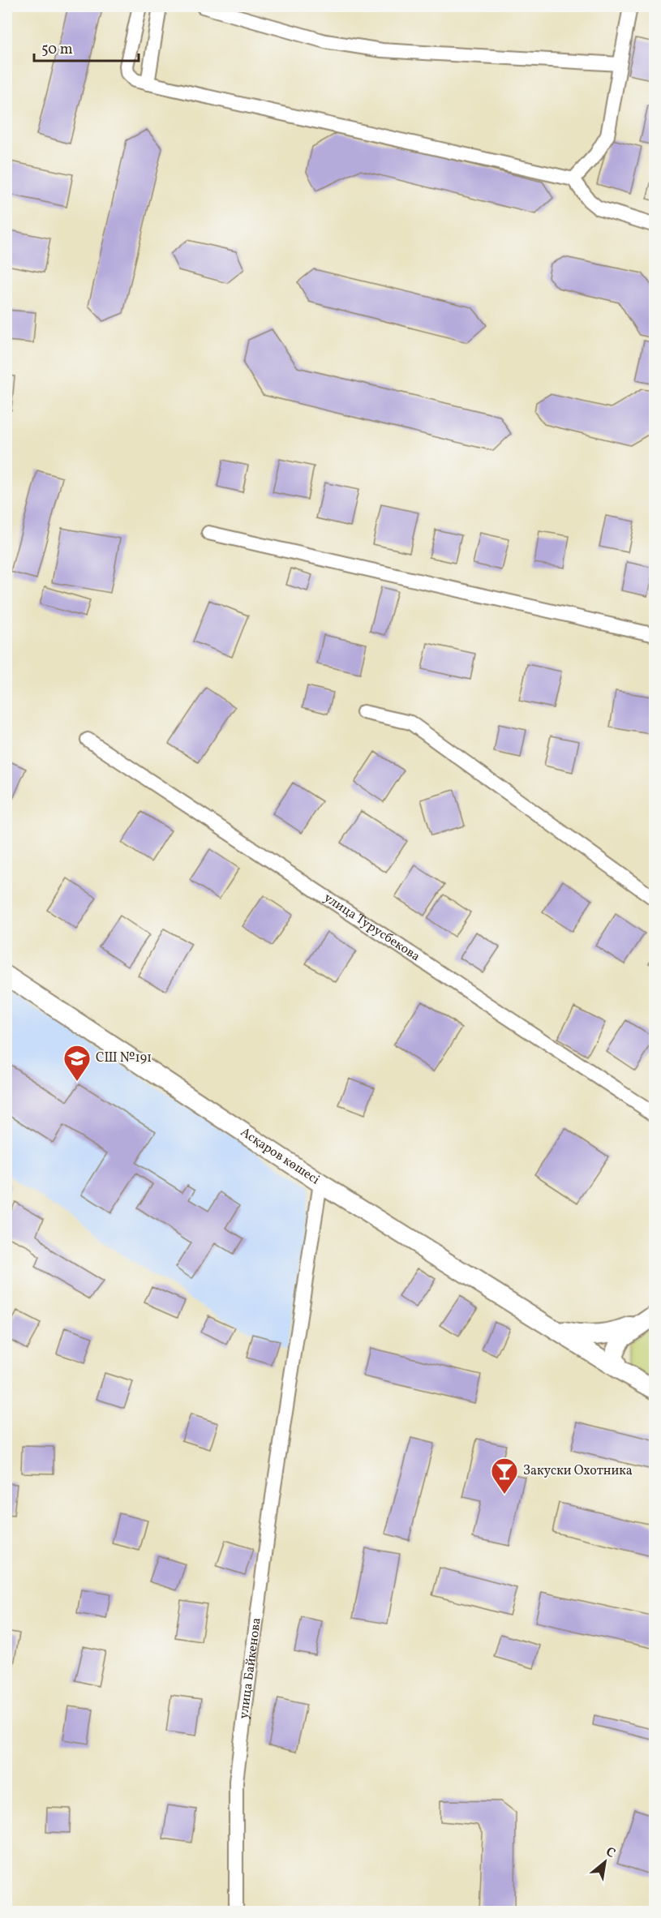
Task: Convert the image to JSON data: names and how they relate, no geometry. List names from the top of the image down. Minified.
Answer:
{"streets":{"street":["улица Турусбекова","Асқаров көшесі","улица Байкенова"]},"crossings":[["Асқаров көшесі","улица Байкенова"]],"places":{"school or university":["СШ №191"],"bar":["Закуски Охотника"]},"scale_bar":"50 m","north":"top right"}
